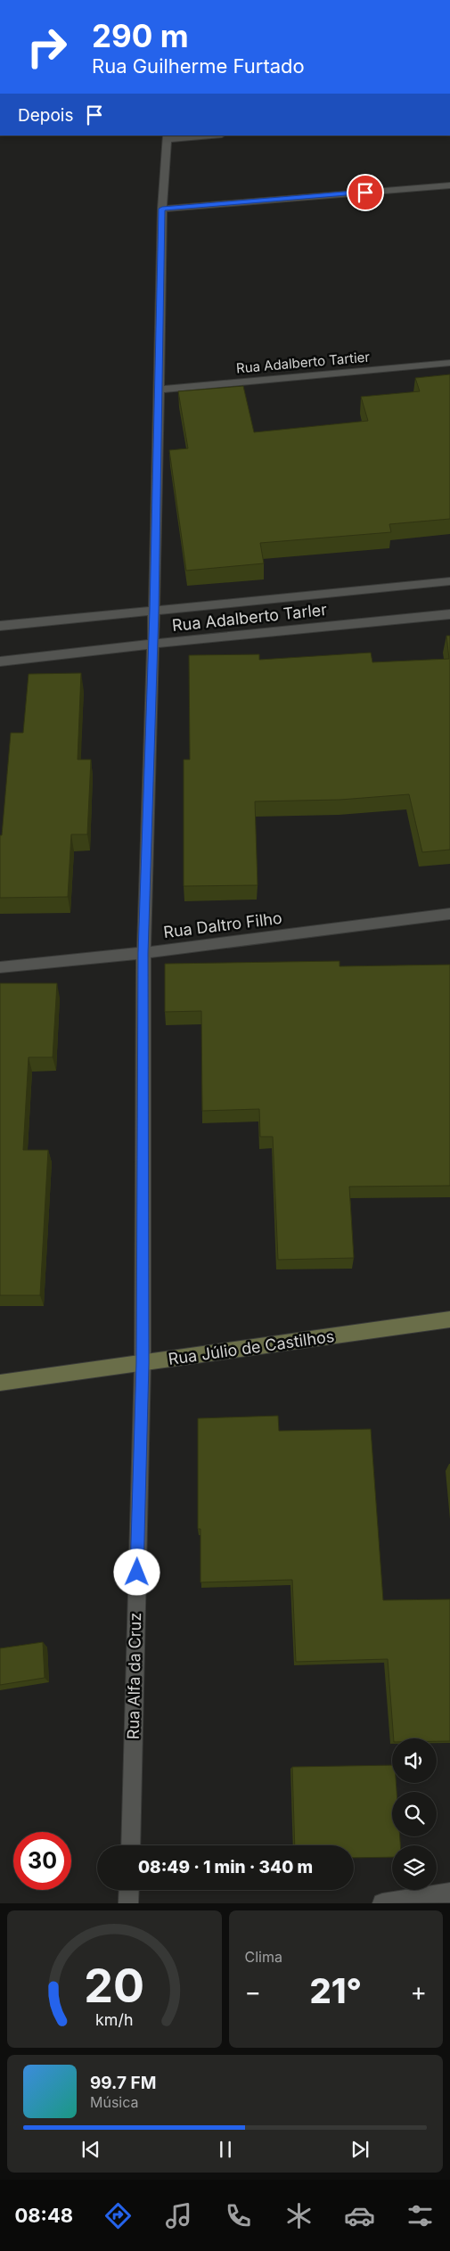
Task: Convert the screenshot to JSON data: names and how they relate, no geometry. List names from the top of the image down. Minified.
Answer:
{"streets":{"street":["Rua Adalberto Tartier","Rua Adalberto Tarler","Rua Daltro Filho","Rua Júlio de Castilhos","Rua Alfa da Cruz"]},"crossings":[["Rua Adalberto Tartier","Rua Alfa da Cruz"],["Rua Adalberto Tarler","Rua Alfa da Cruz"],["Rua Daltro Filho","Rua Alfa da Cruz"],["Rua Júlio de Castilhos","Rua Alfa da Cruz"]],"page":{"turn":["290 m","Rua Guilherme Furtado"],"then":"Depois","limit":"30","trip":"08:49 · 1 min · 340 m","tile":"Clima","heat":["−","21°","+"],"song":["99.7 FM","Música"],"tabs":"08:48","gauge":["20","km/h"]}}
